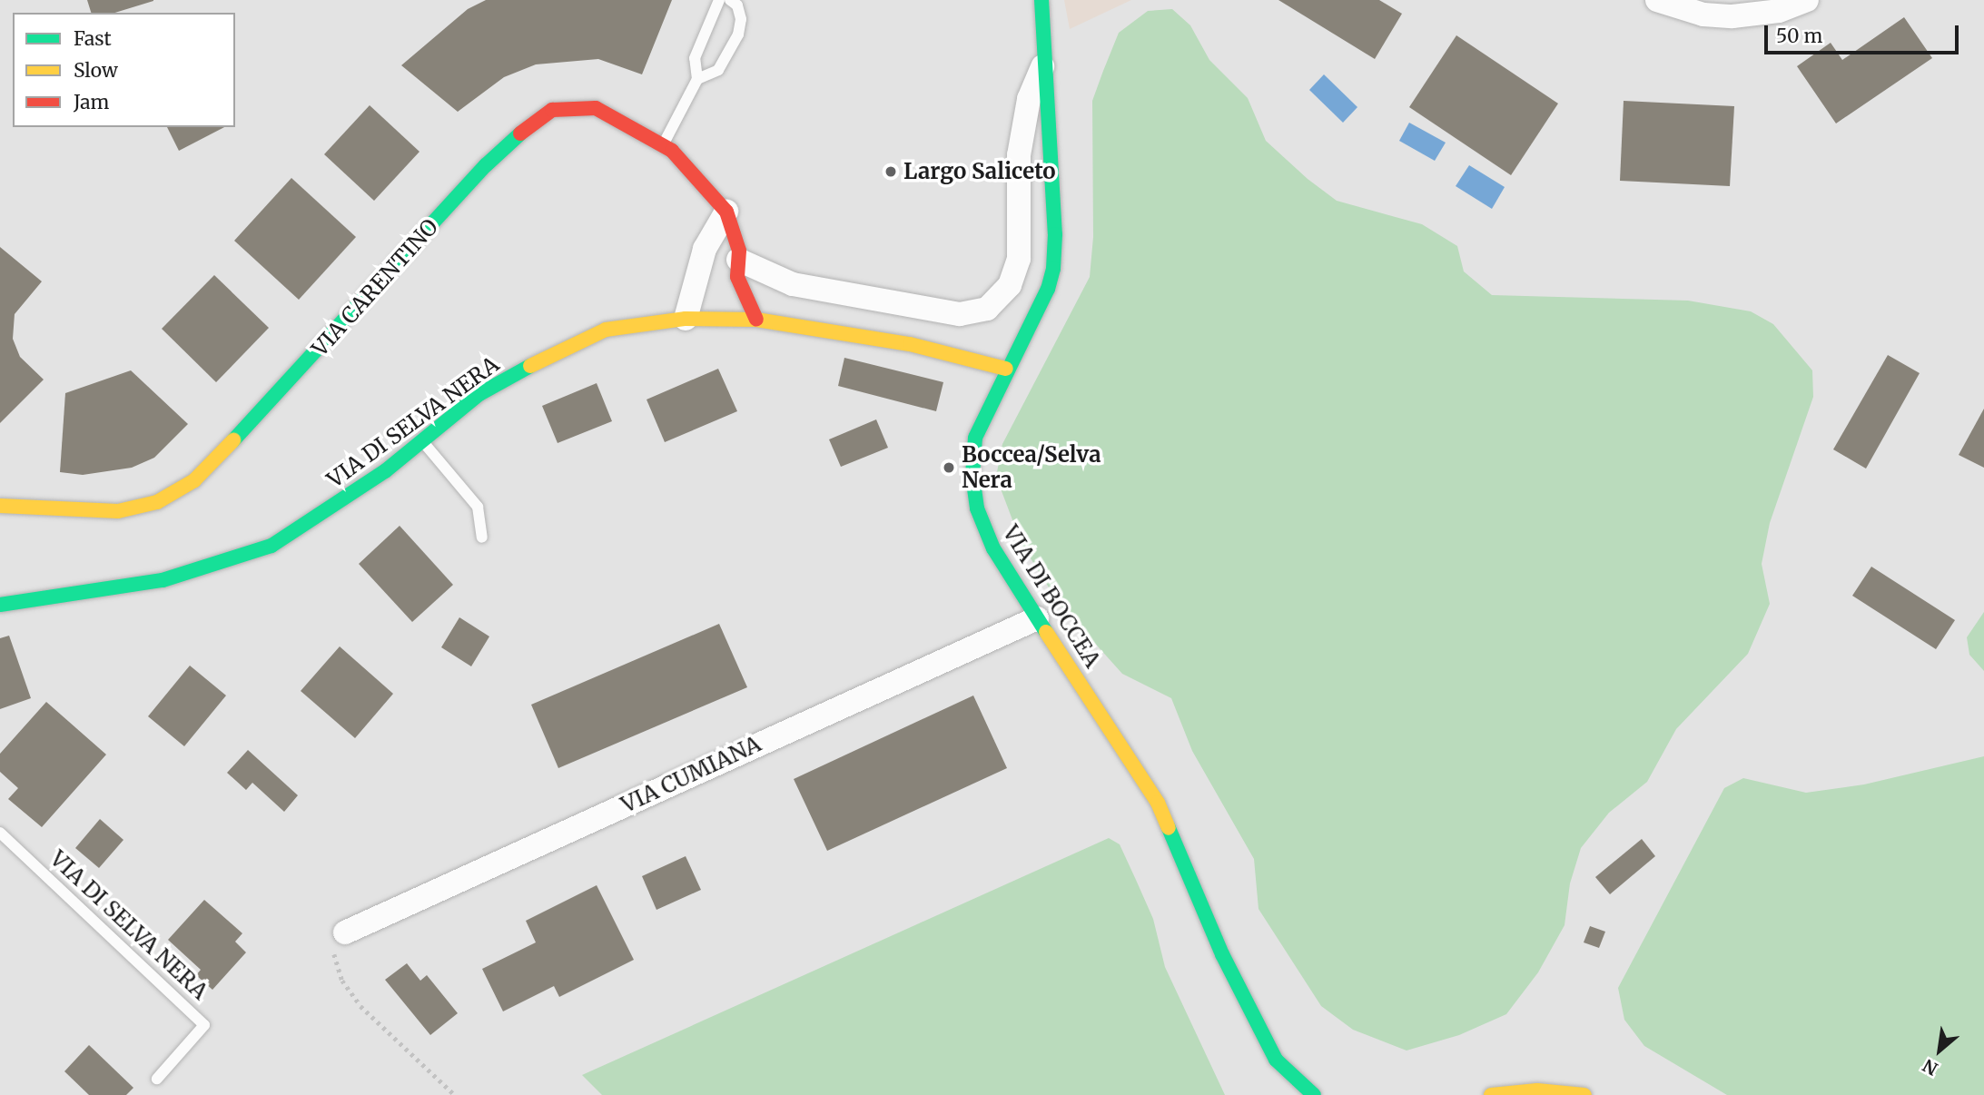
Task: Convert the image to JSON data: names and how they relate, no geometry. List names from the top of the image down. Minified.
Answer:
{"streets":{"street":["VIA CARENTINO","VIA DI SELVA NERA","VIA DI BOCCEA","VIA CUMIANA"]},"crossings":[["VIA CARENTINO","VIA DI SELVA NERA"],["VIA DI SELVA NERA","VIA DI BOCCEA"],["VIA DI BOCCEA","VIA CUMIANA"]],"places":["Largo Saliceto","Boccea/Selva Nera"],"legend":["Fast","Slow","Jam"],"scale_bar":"50 m","north":"bottom left"}
